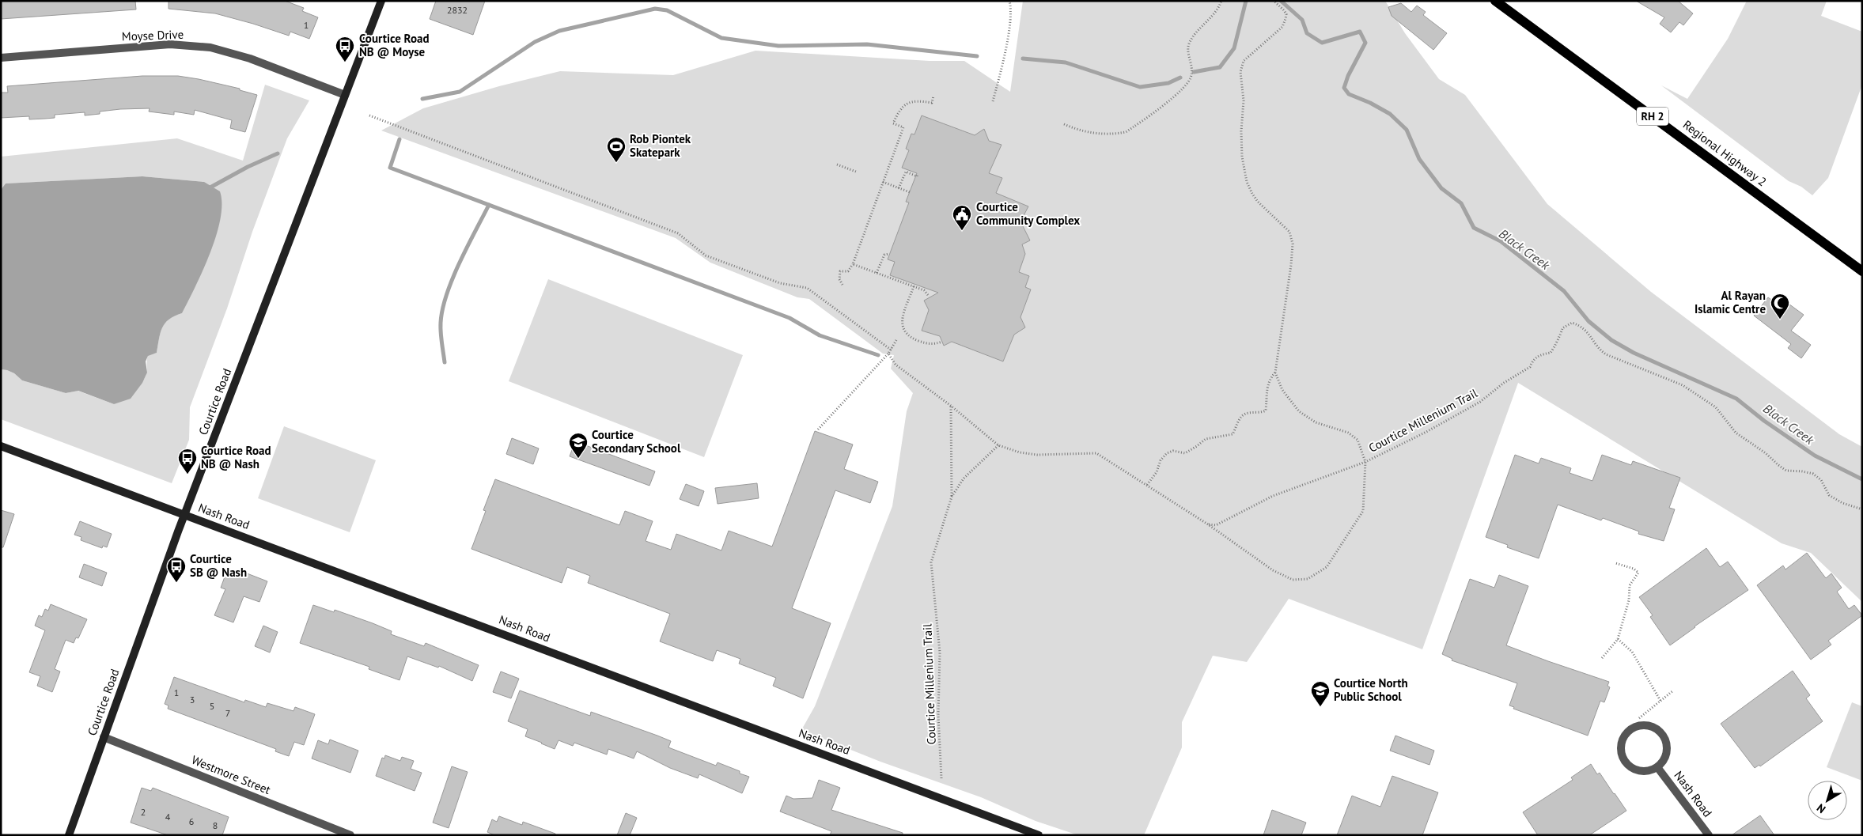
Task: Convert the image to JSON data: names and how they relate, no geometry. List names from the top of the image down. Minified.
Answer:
{"streets":{"main road":["RH 2","Regional Highway 2"],"street":["Moyse Drive","Courtice Road","Nash Road","Westmore Street"],"path":["Courtice Millenium Trail"]},"crossings":[["Moyse Drive","Courtice Road"],["Courtice Road","Nash Road"],["Courtice Road","Westmore Street"]],"water":["Black Creek"],"places":{"bus stop":["Courtice Road NB @ Moyse","Courtice Road NB @ Nash","Courtice SB @ Nash"],"sports":["Rob Piontek Skatepark"],"public building":["Courtice Community Complex"],"mosque":["Al Rayan Islamic Centre"],"school or university":["Courtice Secondary School","Courtice North Public School"]},"house_numbers":["2832","1","1","3","5","7","2","4","6","8"],"north":"bottom left"}
